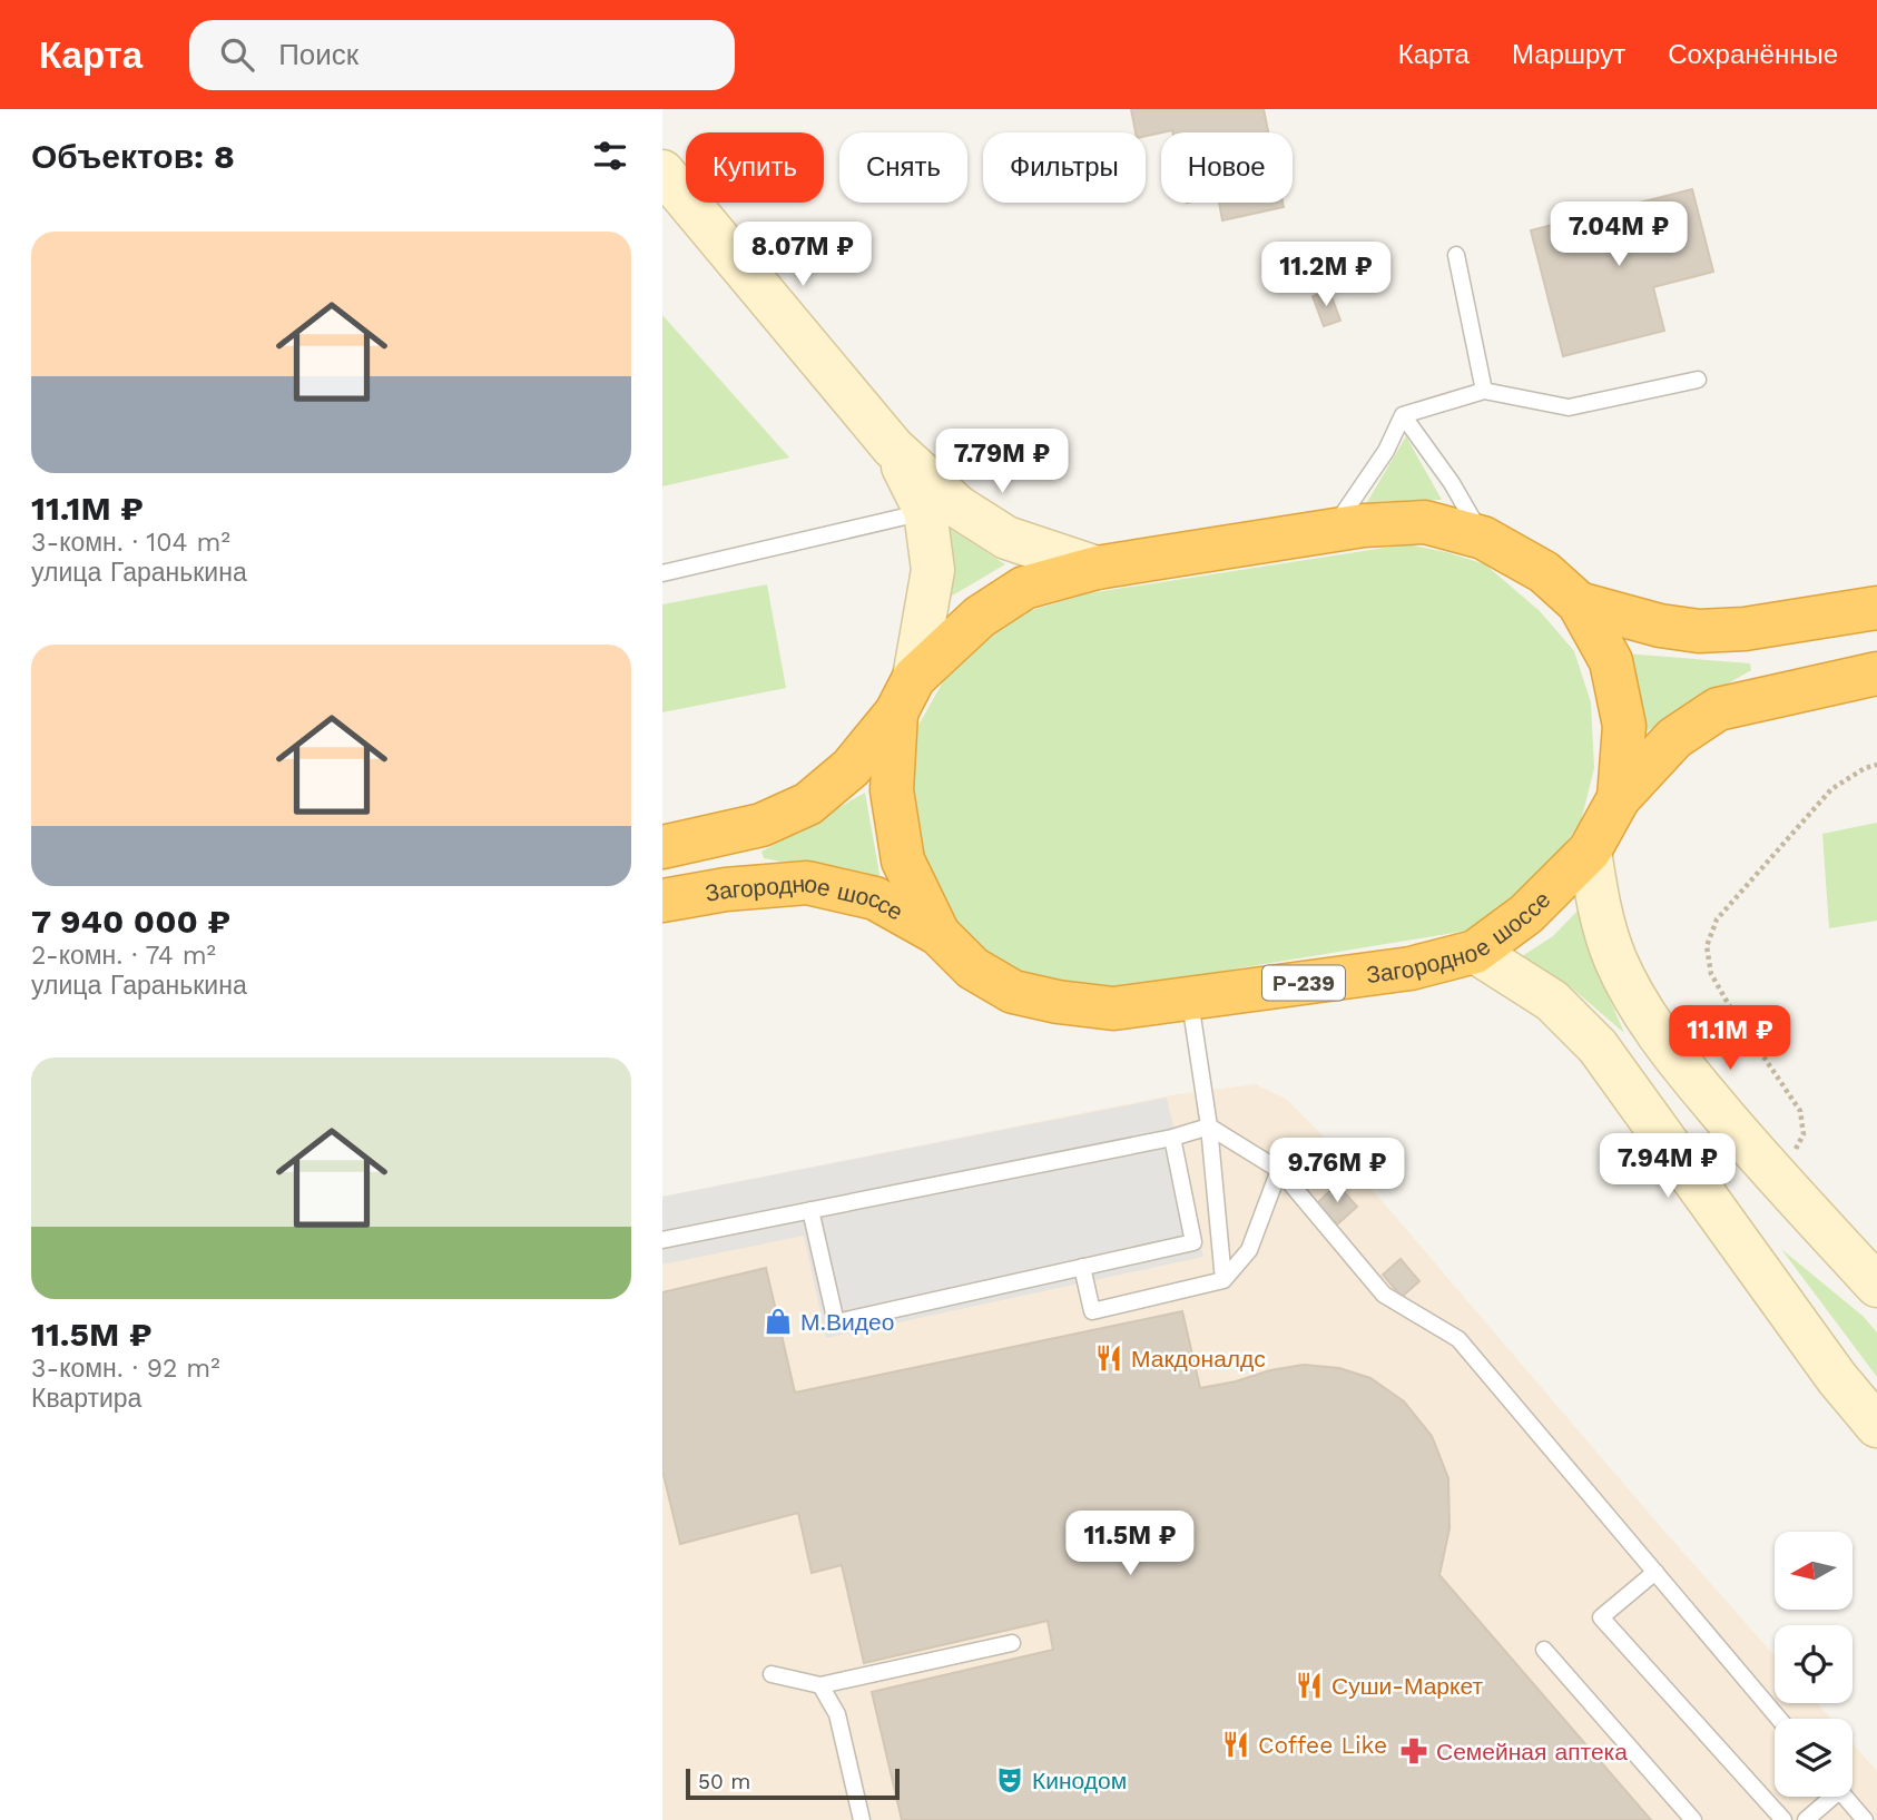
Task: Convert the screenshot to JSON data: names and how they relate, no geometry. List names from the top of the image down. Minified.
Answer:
{"streets":{"highway":["Загородное шоссе","Р-239"]},"places":{"shop":["М.Видео"],"restaurant":["Макдоналдс","Суши-Маркет","Coffee Like"],"pharmacy":["Семейная аптека"],"theatre":["Кинодом"]},"scale_bar":"50 m","north":"left","page":{"header":"Карта","search":"Поиск","nav":["Карта","Маршрут","Сохранённые"],"heading":"Объектов: 8","chip":["Купить","Снять","Фильтры","Новое"],"price":["7.04M ₽","8.07M ₽","11.2M ₽","7.79M ₽","11.1M ₽","7.94M ₽","9.76M ₽","11.5M ₽"],"list":[{"name":"11.1M ₽","note":"3-комн. · 104 m² · улица Гаранькина"},{"name":"7 940 000 ₽","note":"2-комн. · 74 m² · улица Гаранькина"},{"name":"11.5M ₽","note":"3-комн. · 92 m² · Квартира"}],"scale":"50 m"}}
